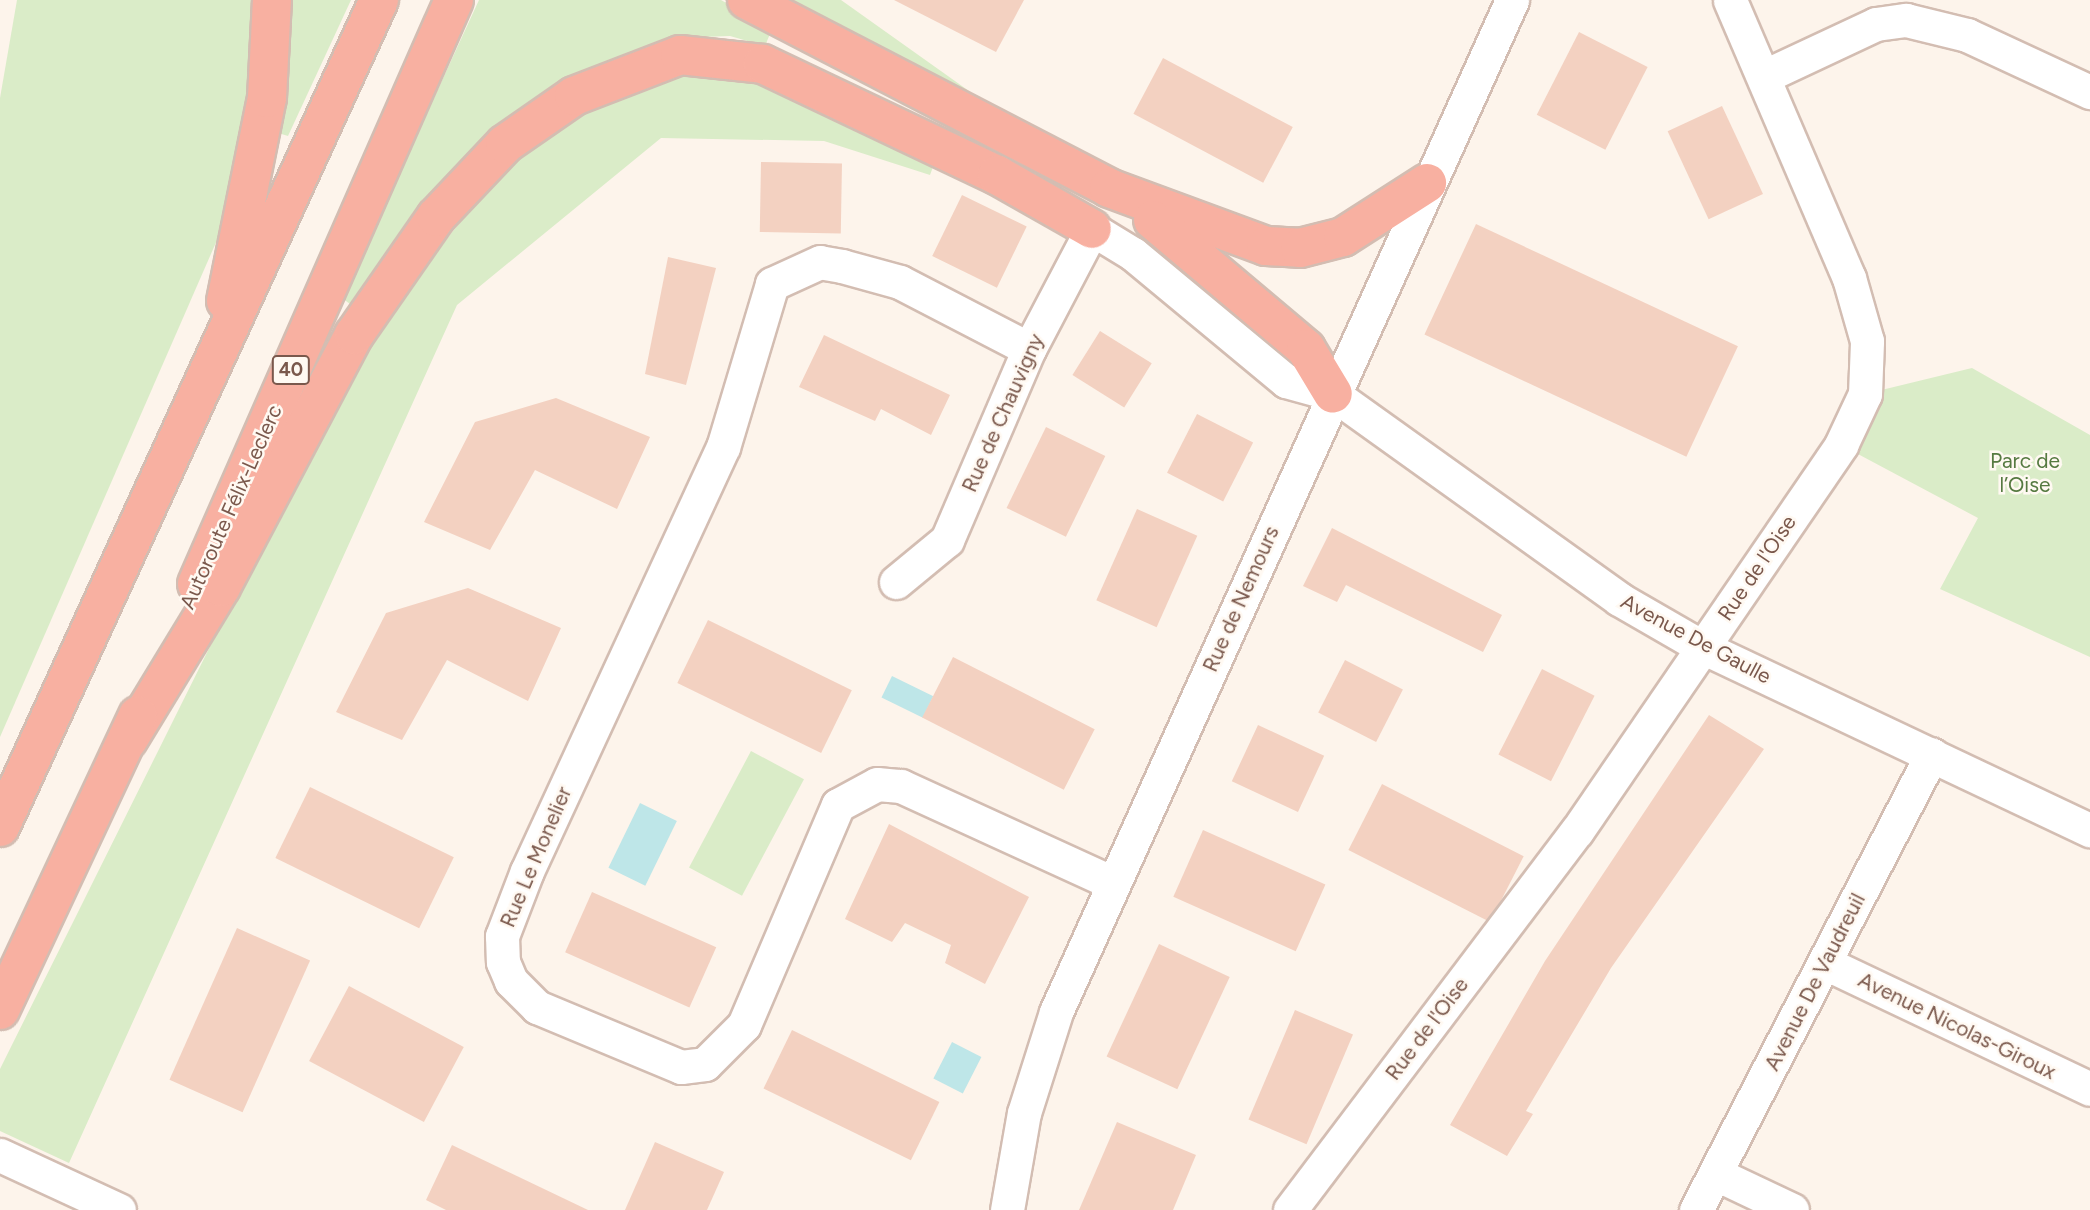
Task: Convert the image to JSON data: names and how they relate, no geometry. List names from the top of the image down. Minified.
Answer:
{"streets":{"highway":["40","Autoroute Félix-Leclerc"],"street":["Rue de Chauvigny","Rue de l'Oise","Rue de Nemours","Avenue De Gaulle","Rue Le Monelier","Avenue De Vaudreuil","Avenue Nicolas-Giroux"]},"crossings":[["Rue de Chauvigny","Rue Le Monelier"],["Rue de l'Oise","Avenue De Gaulle"],["Rue de Nemours","Avenue De Gaulle"],["Rue de Nemours","Rue Le Monelier"],["Avenue De Gaulle","Avenue De Vaudreuil"],["Avenue De Vaudreuil","Avenue Nicolas-Giroux"]],"parks":["Parc de l’Oise"]}
